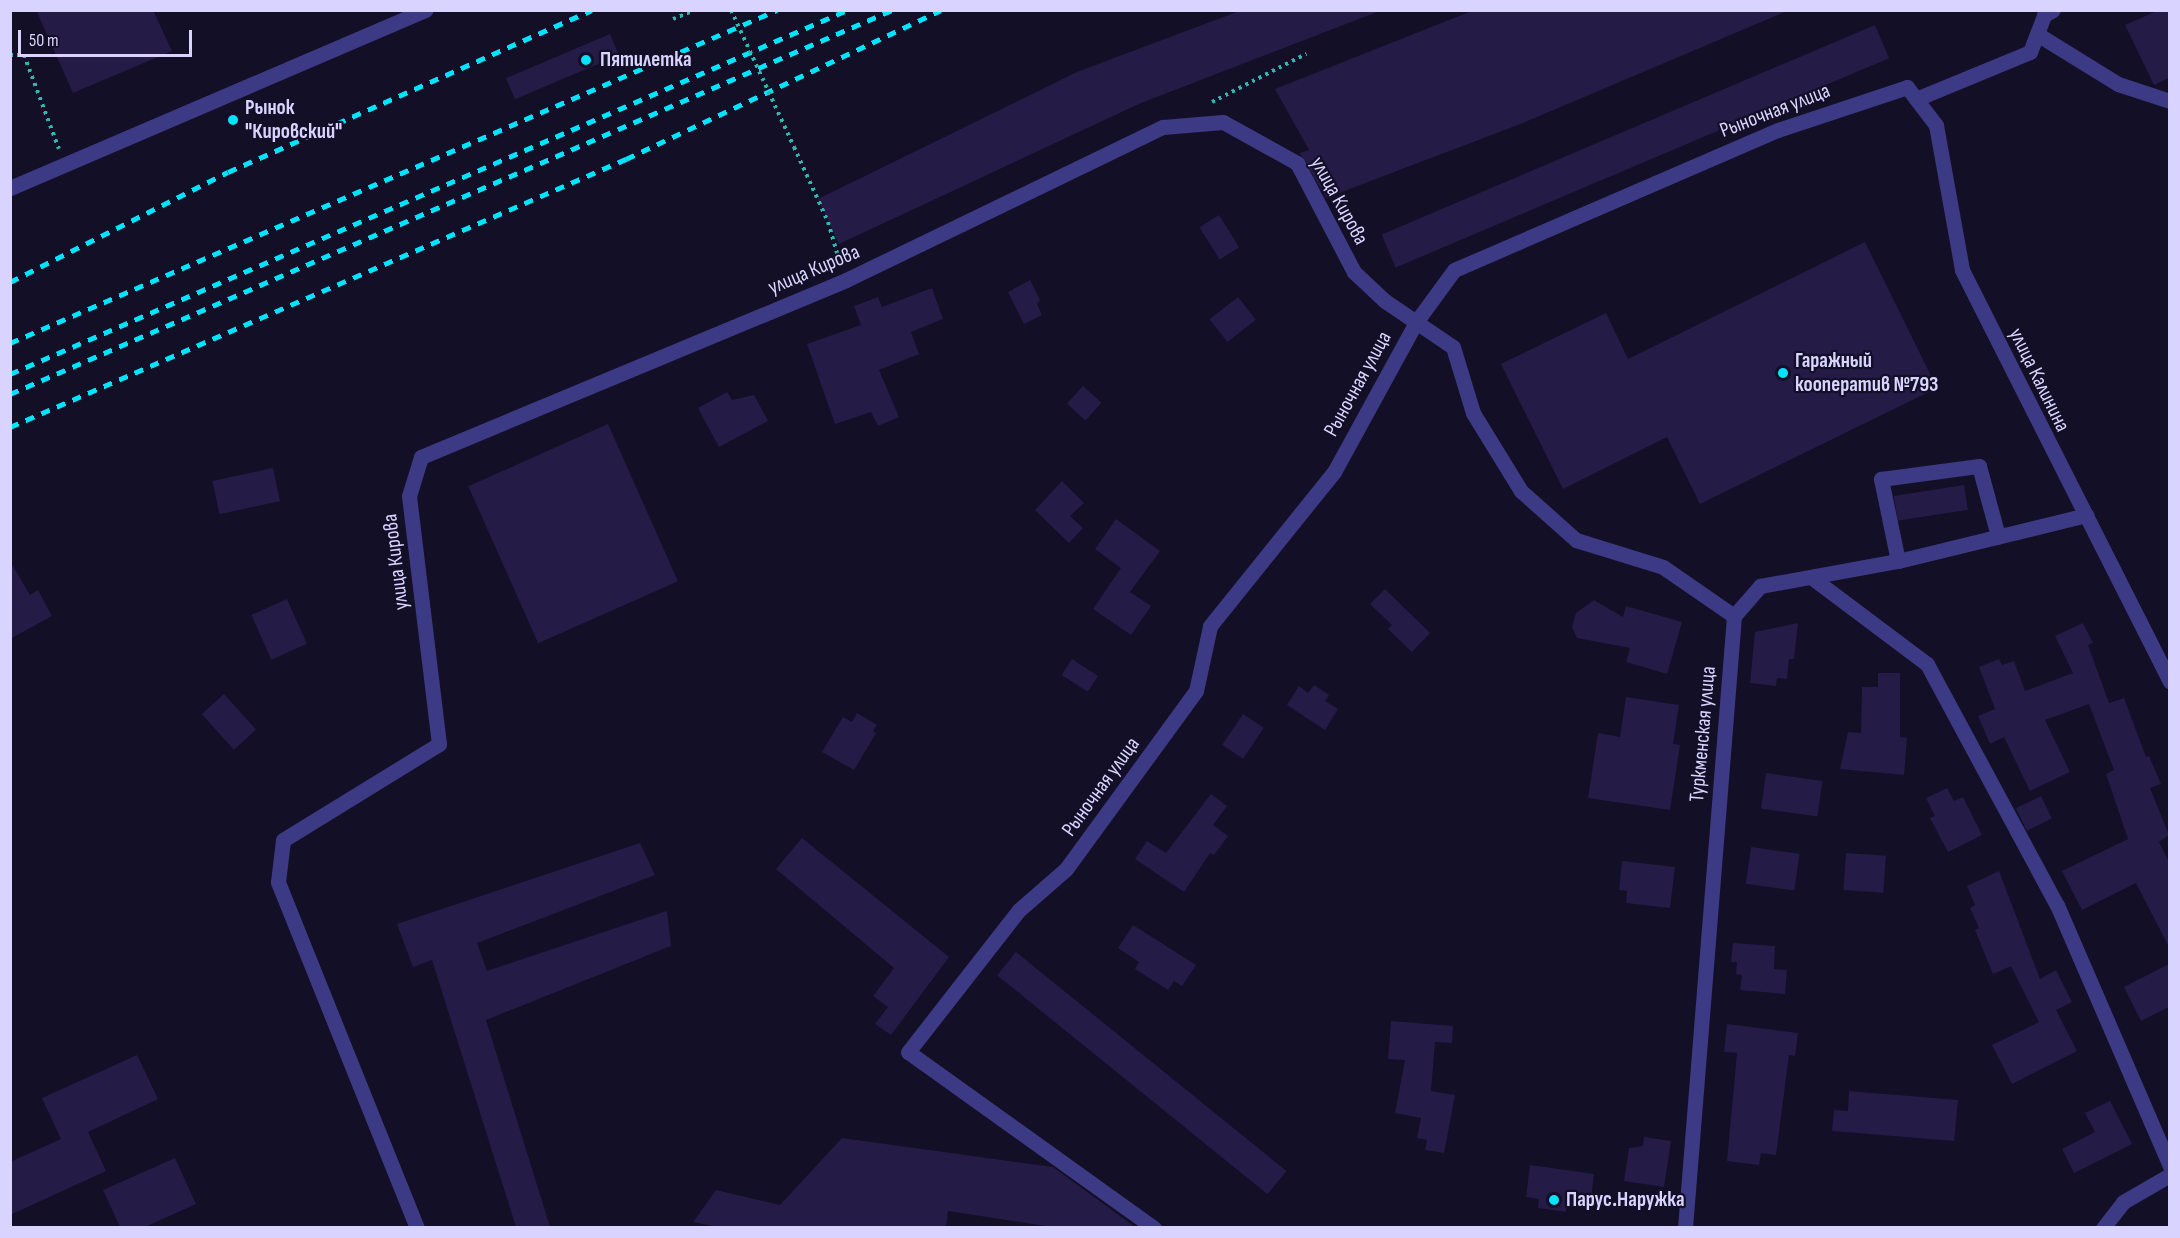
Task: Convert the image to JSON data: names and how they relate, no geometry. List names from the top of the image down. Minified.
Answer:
{"streets":{"street":["Рыночная улица","улица Кирова","улица Калинина","Туркменская улица"]},"crossings":[["Рыночная улица","улица Кирова"],["Рыночная улица","улица Калинина"],["улица Кирова","Туркменская улица"]],"places":["Пятилетка","Рынок \"Кировский\"","Гаражный кооператив №793","Парус.Наружка"],"scale_bar":"50 m"}
